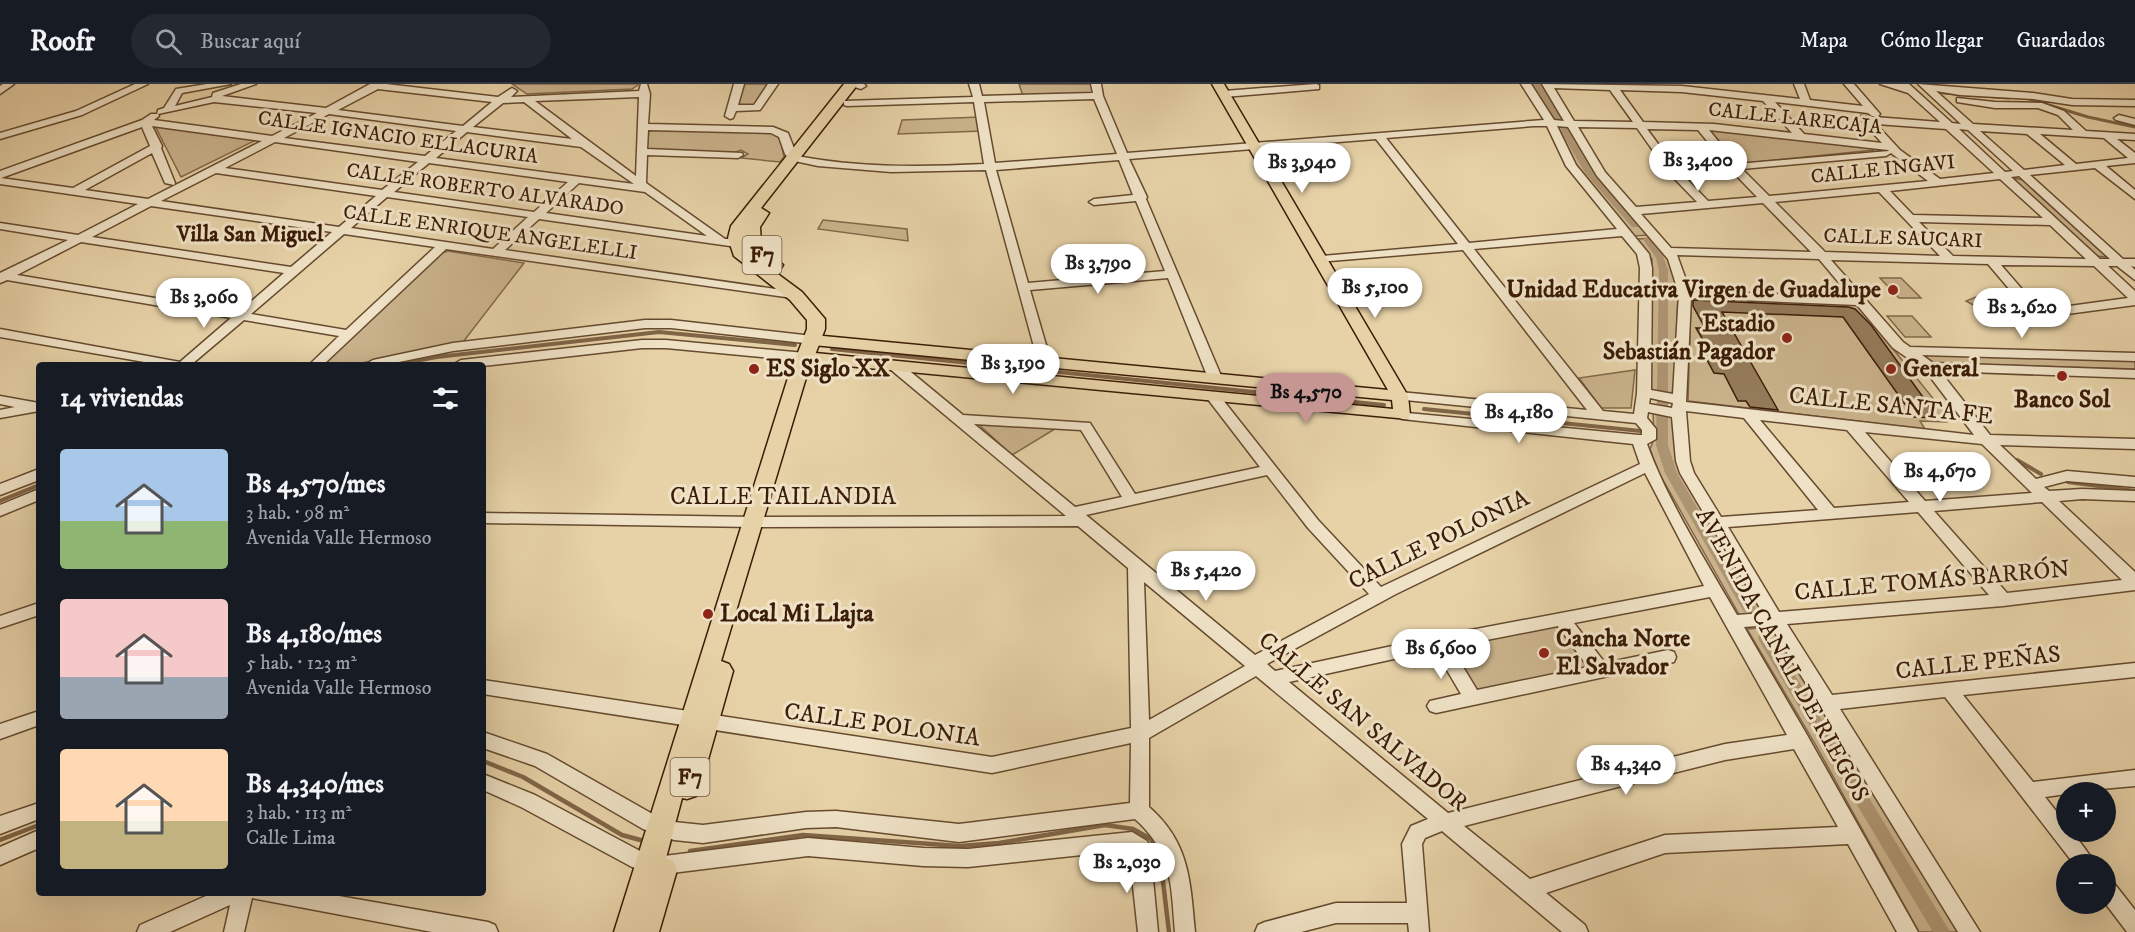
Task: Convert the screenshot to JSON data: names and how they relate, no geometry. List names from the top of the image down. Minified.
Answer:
{"streets":{"highway":["F7"],"street":["CALLE LARECAJA","CALLE IGNACIO ELLACURIA","CALLE INGAVI","CALLE ROBERTO ALVARADO","CALLE ENRIQUE ANGELELLI","CALLE SAUCARI","CALLE SANTA FE","CALLE TAILANDIA","CALLE POLONIA","CALLE TOMÁS BARRÓN","AVENIDA CANAL DE RIEGOS","CALLE PEÑAS","CALLE SAN SALVADOR"]},"crossings":[["CALLE LARECAJA","F7"],["CALLE LARECAJA","AVENIDA CANAL DE RIEGOS"],["CALLE INGAVI","AVENIDA CANAL DE RIEGOS"],["CALLE ROBERTO ALVARADO","F7"],["CALLE ENRIQUE ANGELELLI","F7"],["CALLE SAUCARI","AVENIDA CANAL DE RIEGOS"],["F7","CALLE TAILANDIA"],["F7","CALLE POLONIA"],["CALLE SANTA FE","AVENIDA CANAL DE RIEGOS"],["CALLE TAILANDIA","CALLE SAN SALVADOR"],["CALLE POLONIA","AVENIDA CANAL DE RIEGOS"],["CALLE POLONIA","CALLE SAN SALVADOR"],["CALLE TOMÁS BARRÓN","AVENIDA CANAL DE RIEGOS"],["AVENIDA CANAL DE RIEGOS","CALLE PEÑAS"]],"districts":["Villa San Miguel"],"places":["Unidad Educativa Virgen de Guadalupe","Estadio Sebastián Pagador","ES Siglo XX","General","Banco Sol","Local Mi Llajta","Cancha Norte El Salvador"],"page":{"header":"Roofr","search":"Buscar aquí","nav":["Mapa","Cómo llegar","Guardados"],"price":["Bs 3,400","Bs 3,940","Bs 3,790","Bs 5,100","Bs 3,060","Bs 2,620","Bs 3,190","Bs 4,570","Bs 4,180","Bs 4,670","Bs 5,420","Bs 6,600","Bs 4,340","Bs 2,030"],"heading":"14 viviendas","list":[{"name":"Bs 4,570/mes","note":"3 hab. · 98 m² · Avenida Valle Hermoso"},{"name":"Bs 4,180/mes","note":"5 hab. · 123 m² · Avenida Valle Hermoso"},{"name":"Bs 4,340/mes","note":"3 hab. · 113 m² · Calle Lima"}],"map_buttons":["+","−"]}}
